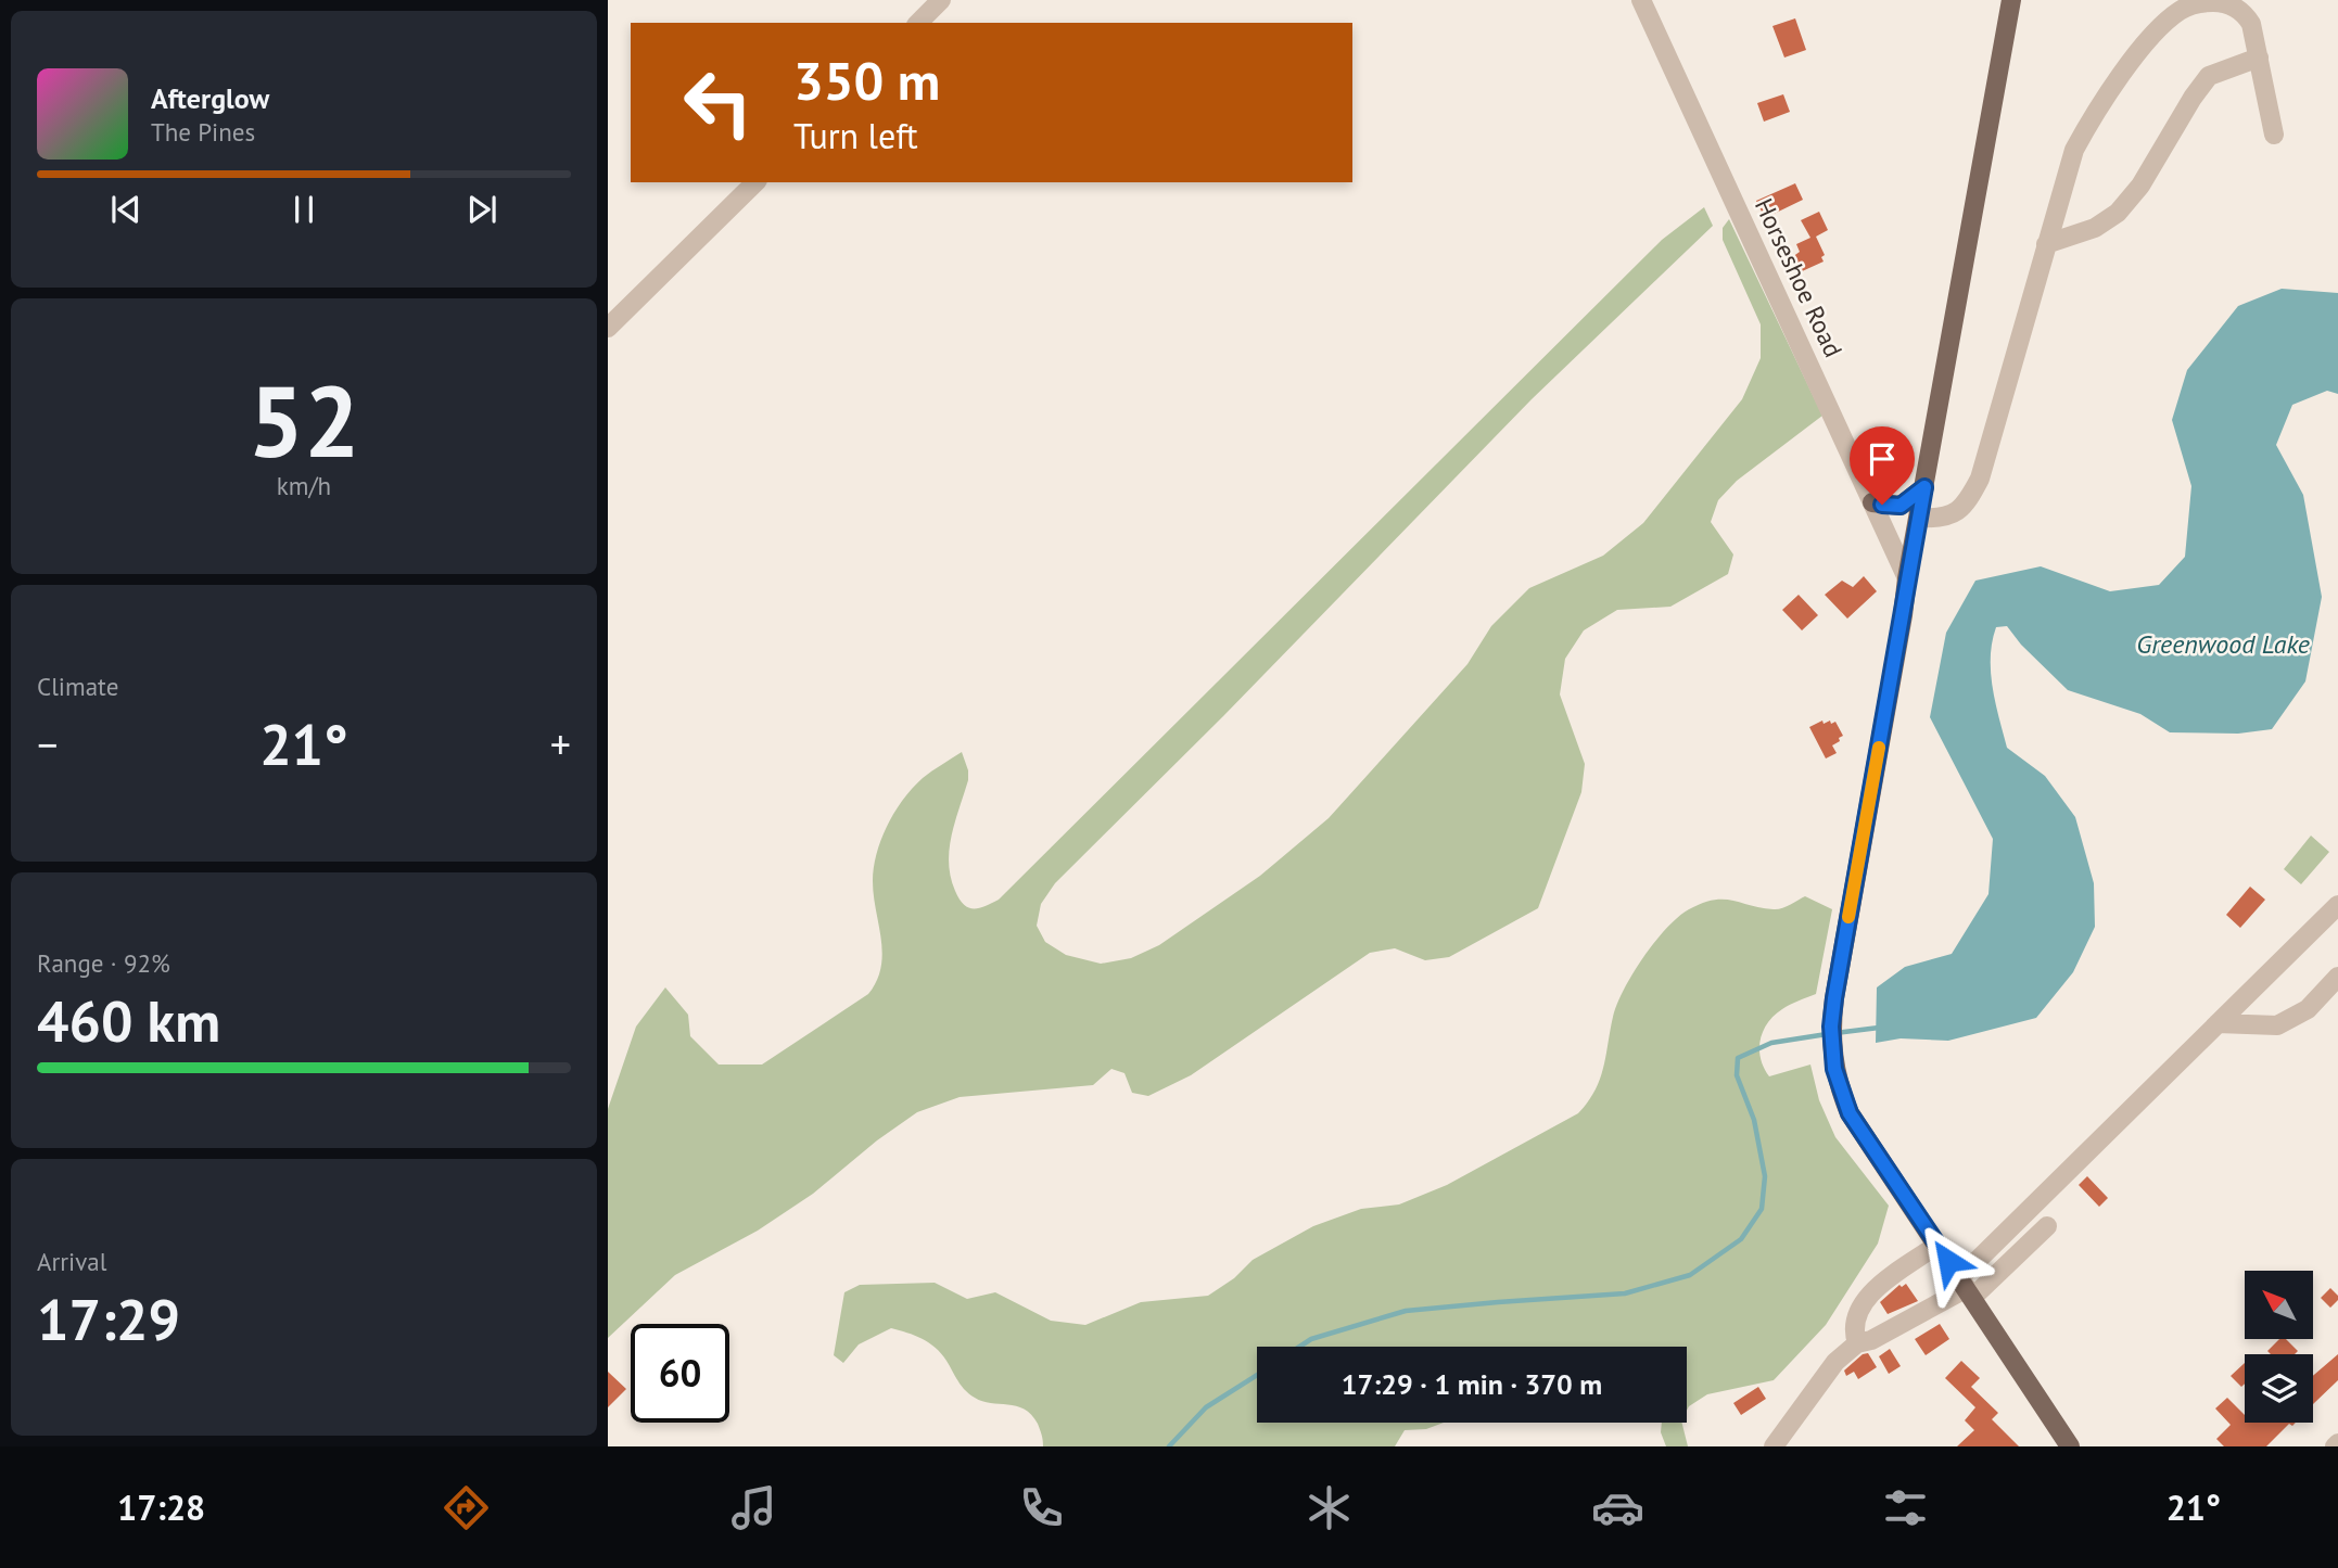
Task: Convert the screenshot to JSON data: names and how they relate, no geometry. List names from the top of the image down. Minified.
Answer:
{"streets":{"street":["Horseshoe Road"]},"water":["Greenwood Lake"],"north":"top left","page":{"turn":["350 m","Turn left"],"song":["Afterglow","The Pines"],"tile":[["52","km/h"],"Climate",["Range · 92%","460 km"],["Arrival","17:29"]],"heat":["−","21°","+"],"limit":"60","trip":"17:29 · 1 min · 370 m","tabs":["17:28","21°"]}}
